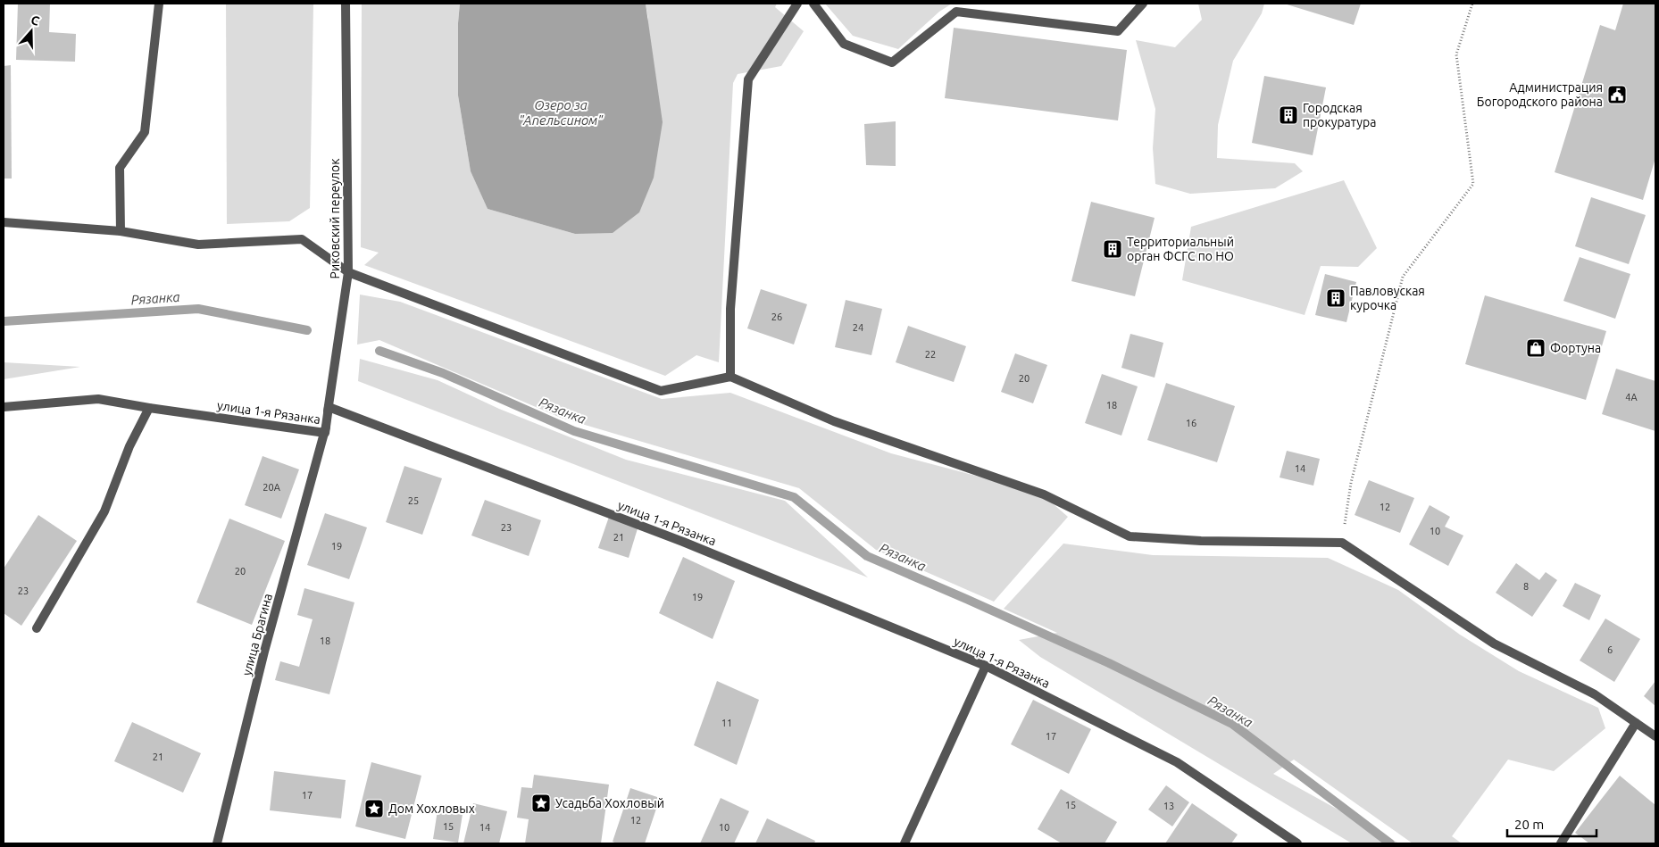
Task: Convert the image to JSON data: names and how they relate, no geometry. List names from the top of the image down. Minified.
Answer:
{"streets":{"street":["Риковский переулок","улица 1-я Рязанка","улица Брагина"]},"crossings":[["Риковский переулок","улица 1-я Рязанка"],["улица 1-я Рязанка","улица Брагина"]],"water":["Озеро за \"Апельсином\"","Рязанка"],"places":{"public building":["Администрация Богородского района"],"building":["Городская прокуратура","Территориальный орган ФСГС по НО","Павловуская курочка"],"shop":["Фортуна"],"place":["Усадьба Хохловый","Дом Хохловых"]},"house_numbers":["26","24","22","20","4А","18","16","14","20А","25","12","23","10","21","19","20","8","23","19","18","6","11","17","21","17","15","13","12","15","14","10"],"scale_bar":"20 m","north":"top"}
